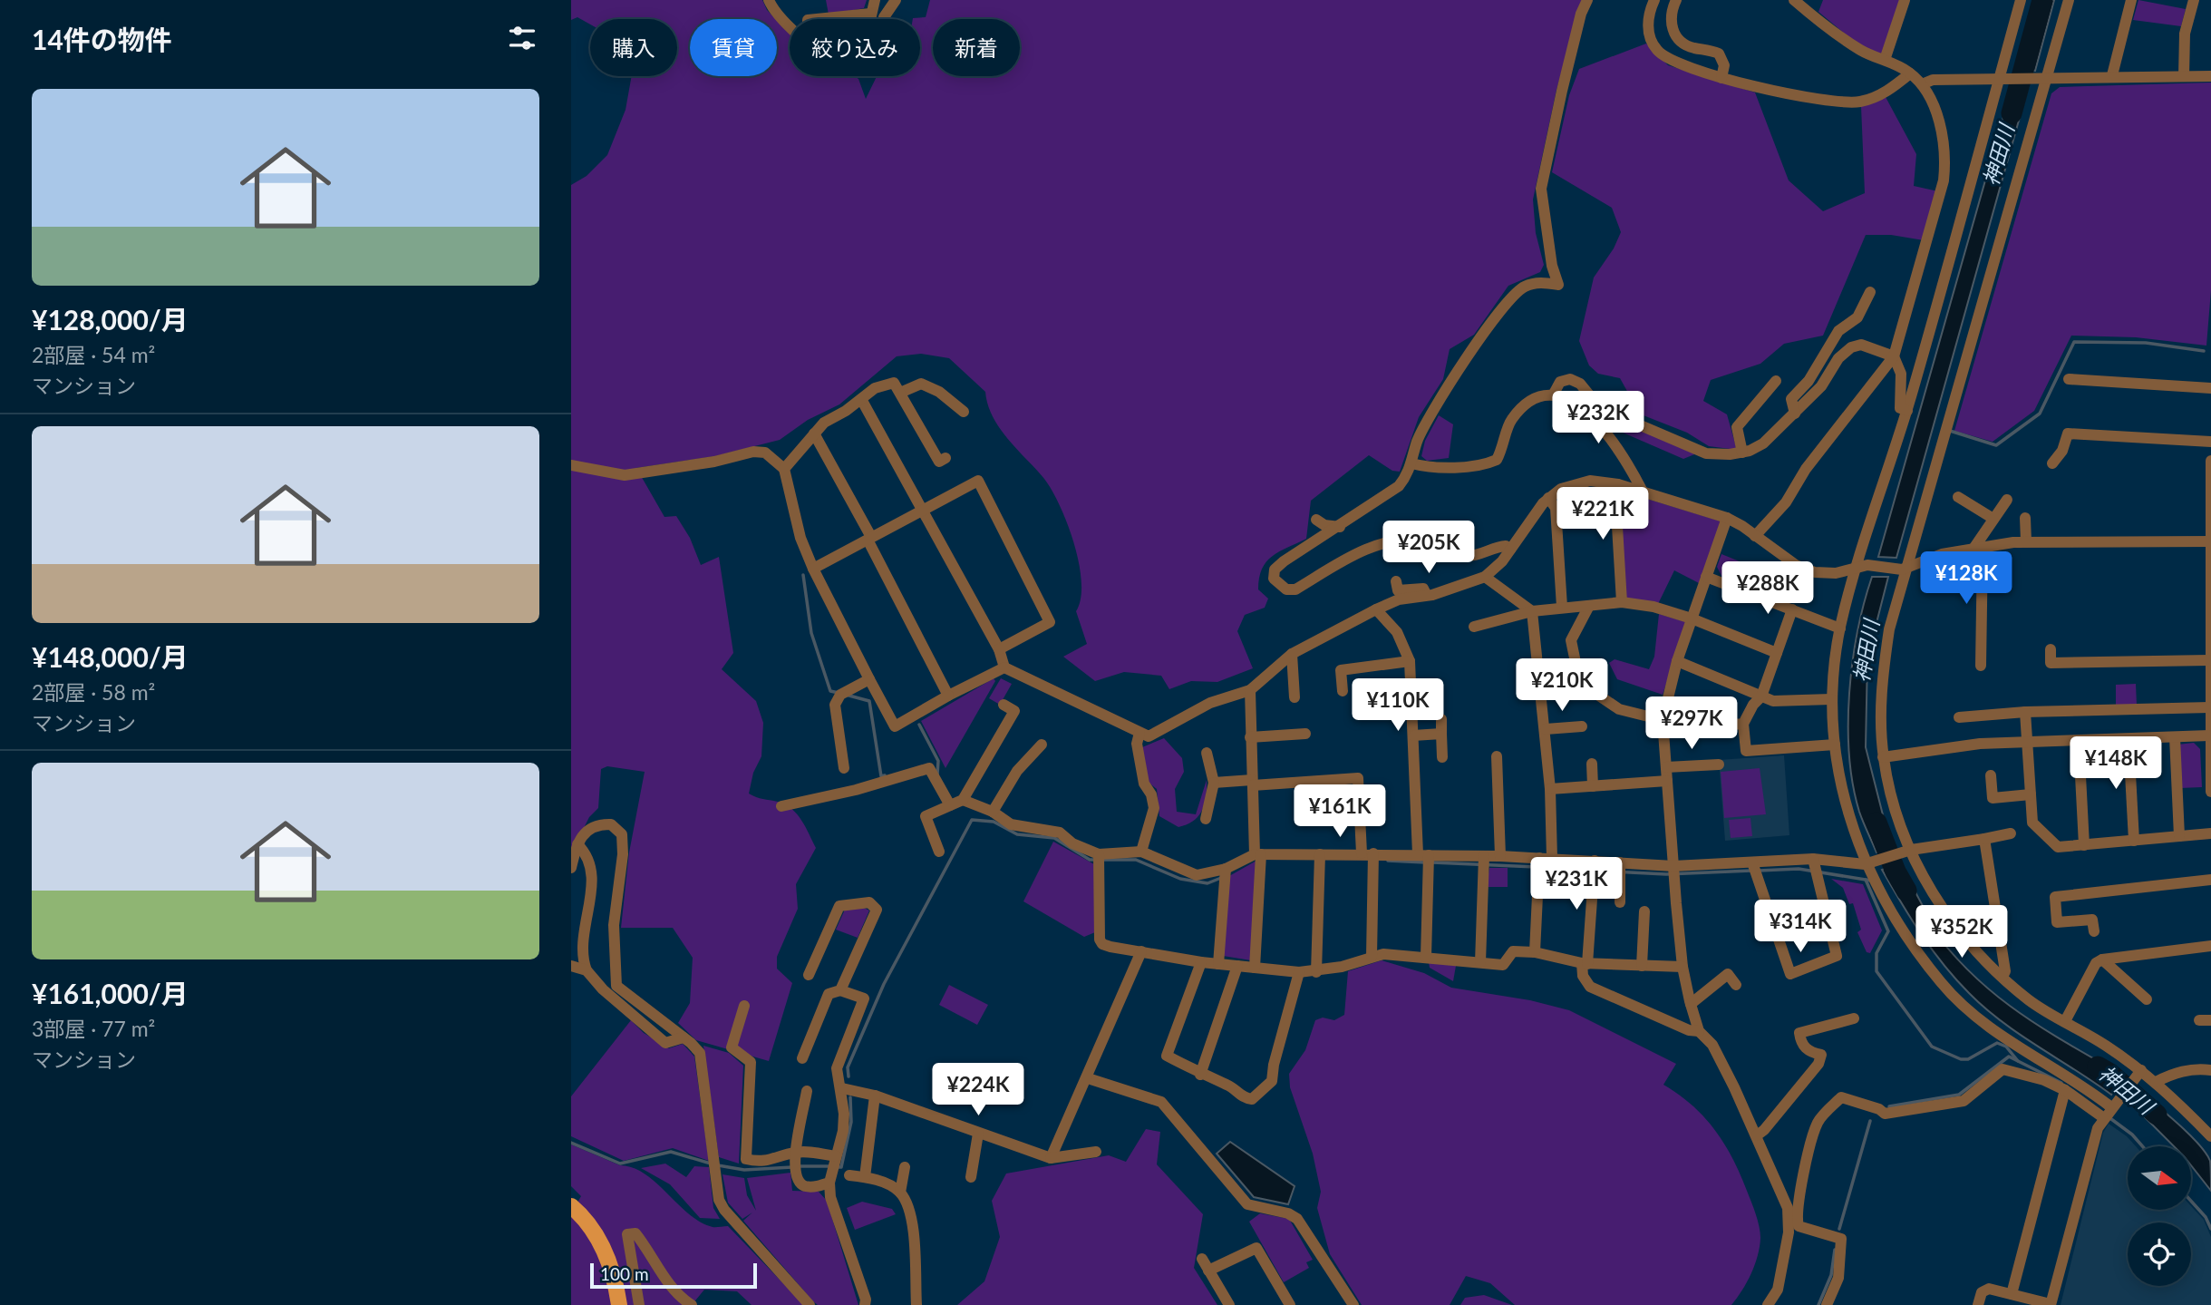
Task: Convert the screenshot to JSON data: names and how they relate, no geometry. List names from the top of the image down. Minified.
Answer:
{"water":["神田川"],"scale_bar":"100 m","north":"right","page":{"heading":"14件の物件","chip":["購入","賃貸","絞り込み","新着"],"list":[{"name":"¥128,000/月","note":"2部屋 · 54 m² · マンション"},{"name":"¥148,000/月","note":"2部屋 · 58 m² · マンション"},{"name":"¥161,000/月","note":"3部屋 · 77 m² · マンション"}],"price":["¥232K","¥221K","¥205K","¥128K","¥288K","¥210K","¥110K","¥297K","¥148K","¥161K","¥231K","¥314K","¥352K","¥224K"],"scale":"100 m"}}
